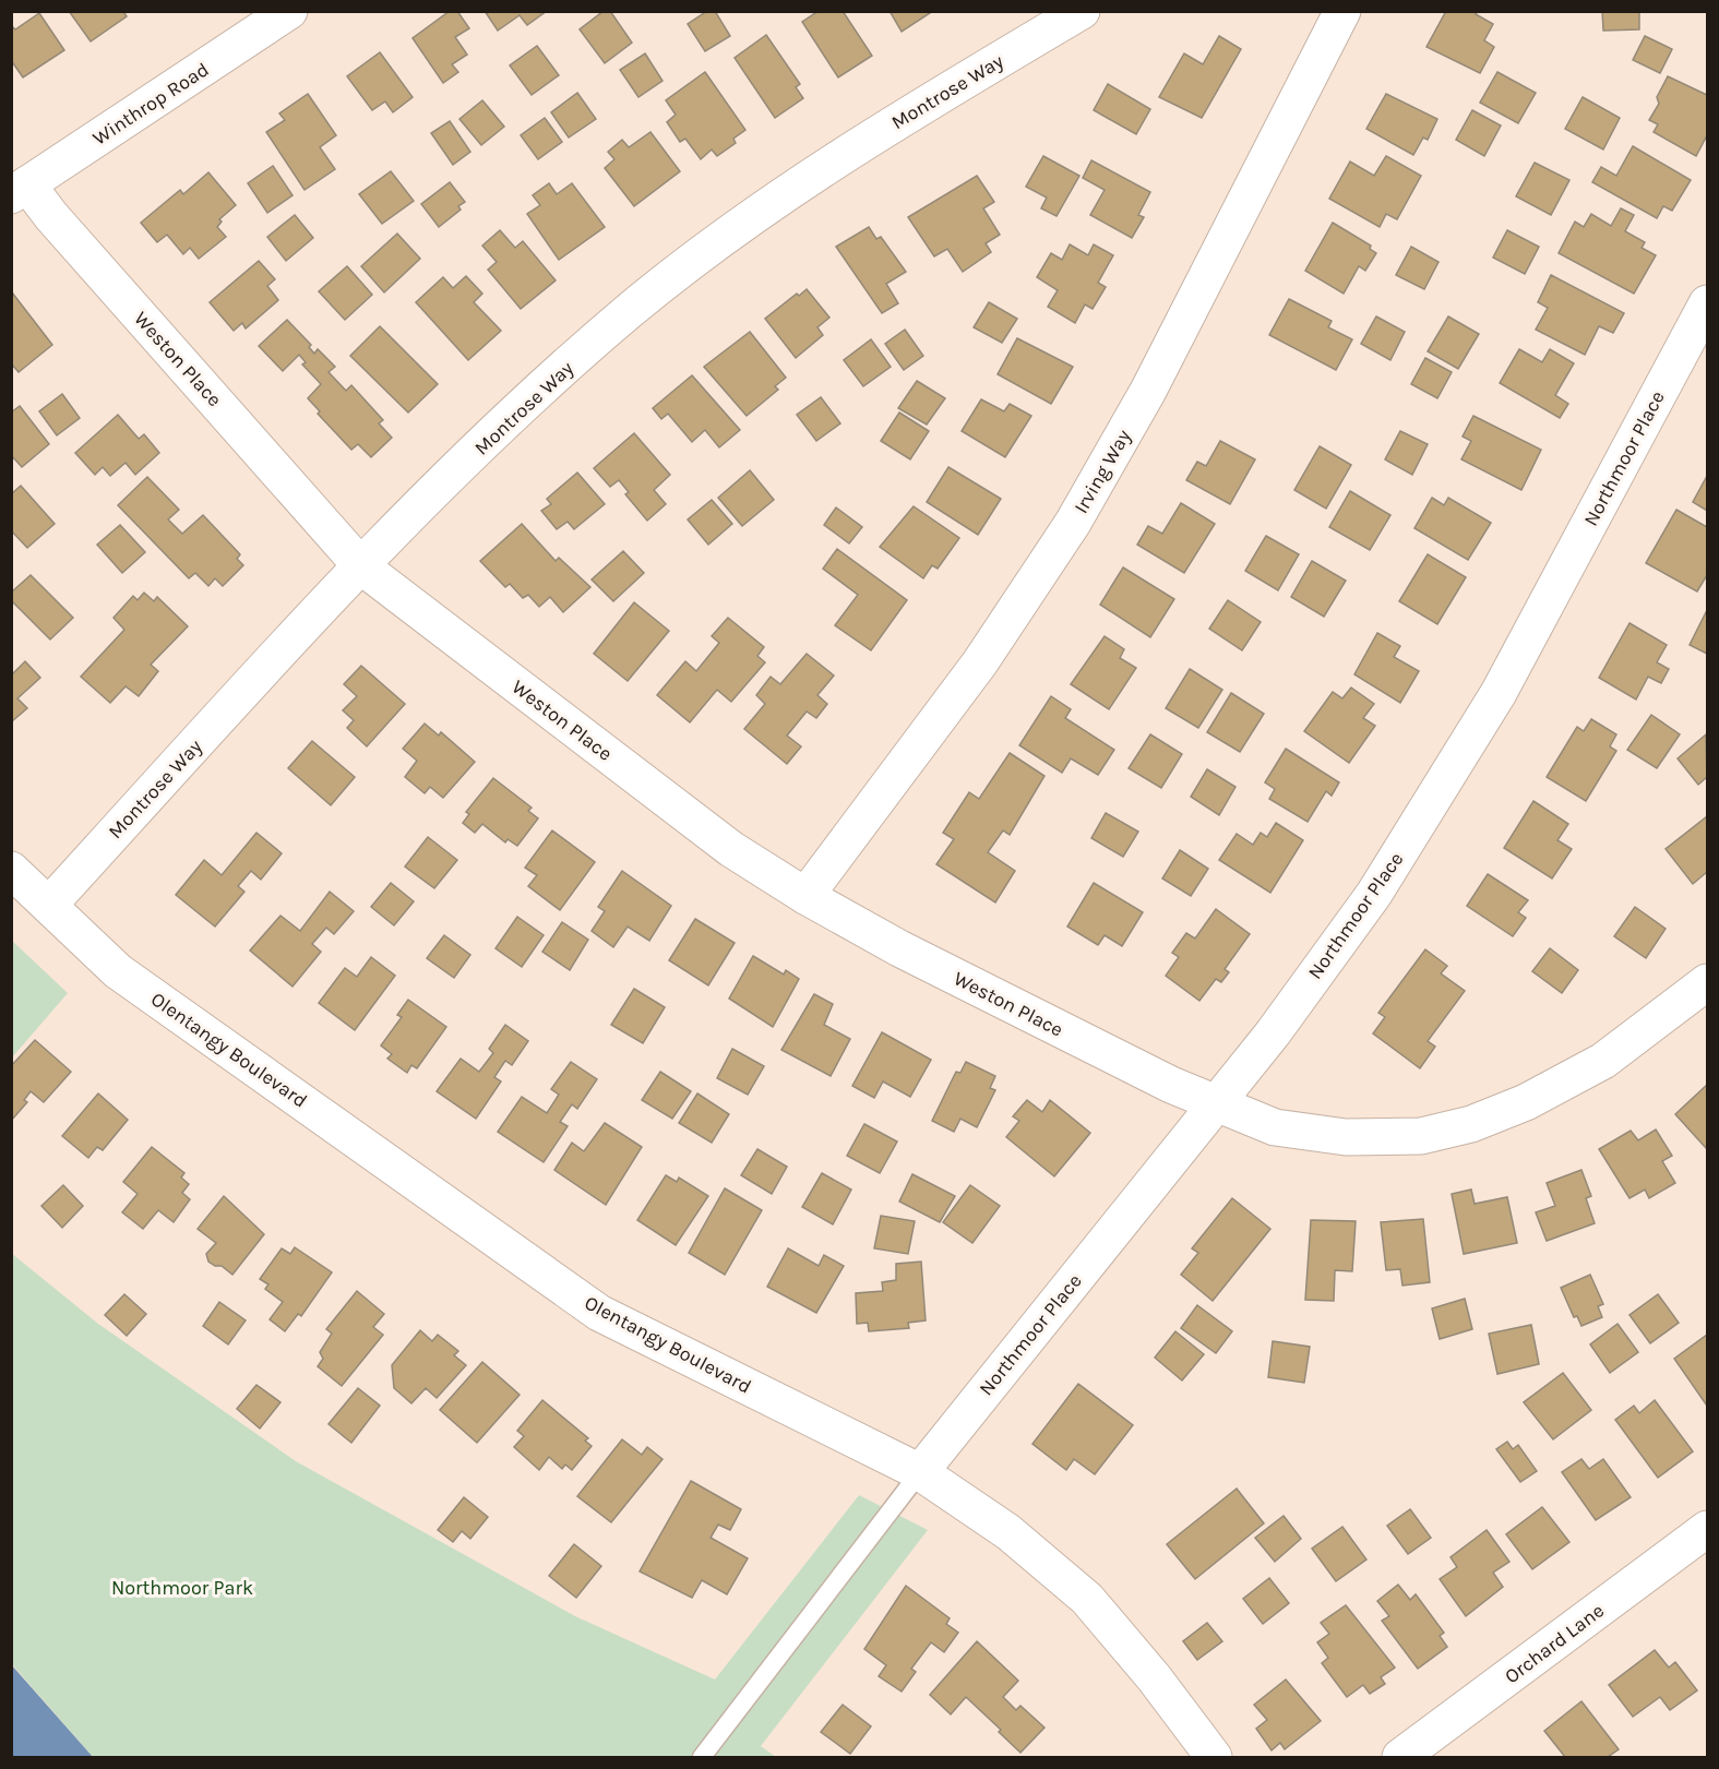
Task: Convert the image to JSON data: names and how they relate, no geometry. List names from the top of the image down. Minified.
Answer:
{"streets":{"street":["Montrose Way","Winthrop Road","Weston Place","Northmoor Place","Irving Way","Olentangy Boulevard","Orchard Lane"]},"crossings":[["Montrose Way","Weston Place"],["Montrose Way","Olentangy Boulevard"],["Winthrop Road","Weston Place"],["Weston Place","Northmoor Place"],["Weston Place","Irving Way"],["Northmoor Place","Olentangy Boulevard"]],"parks":["Northmoor Park"]}
